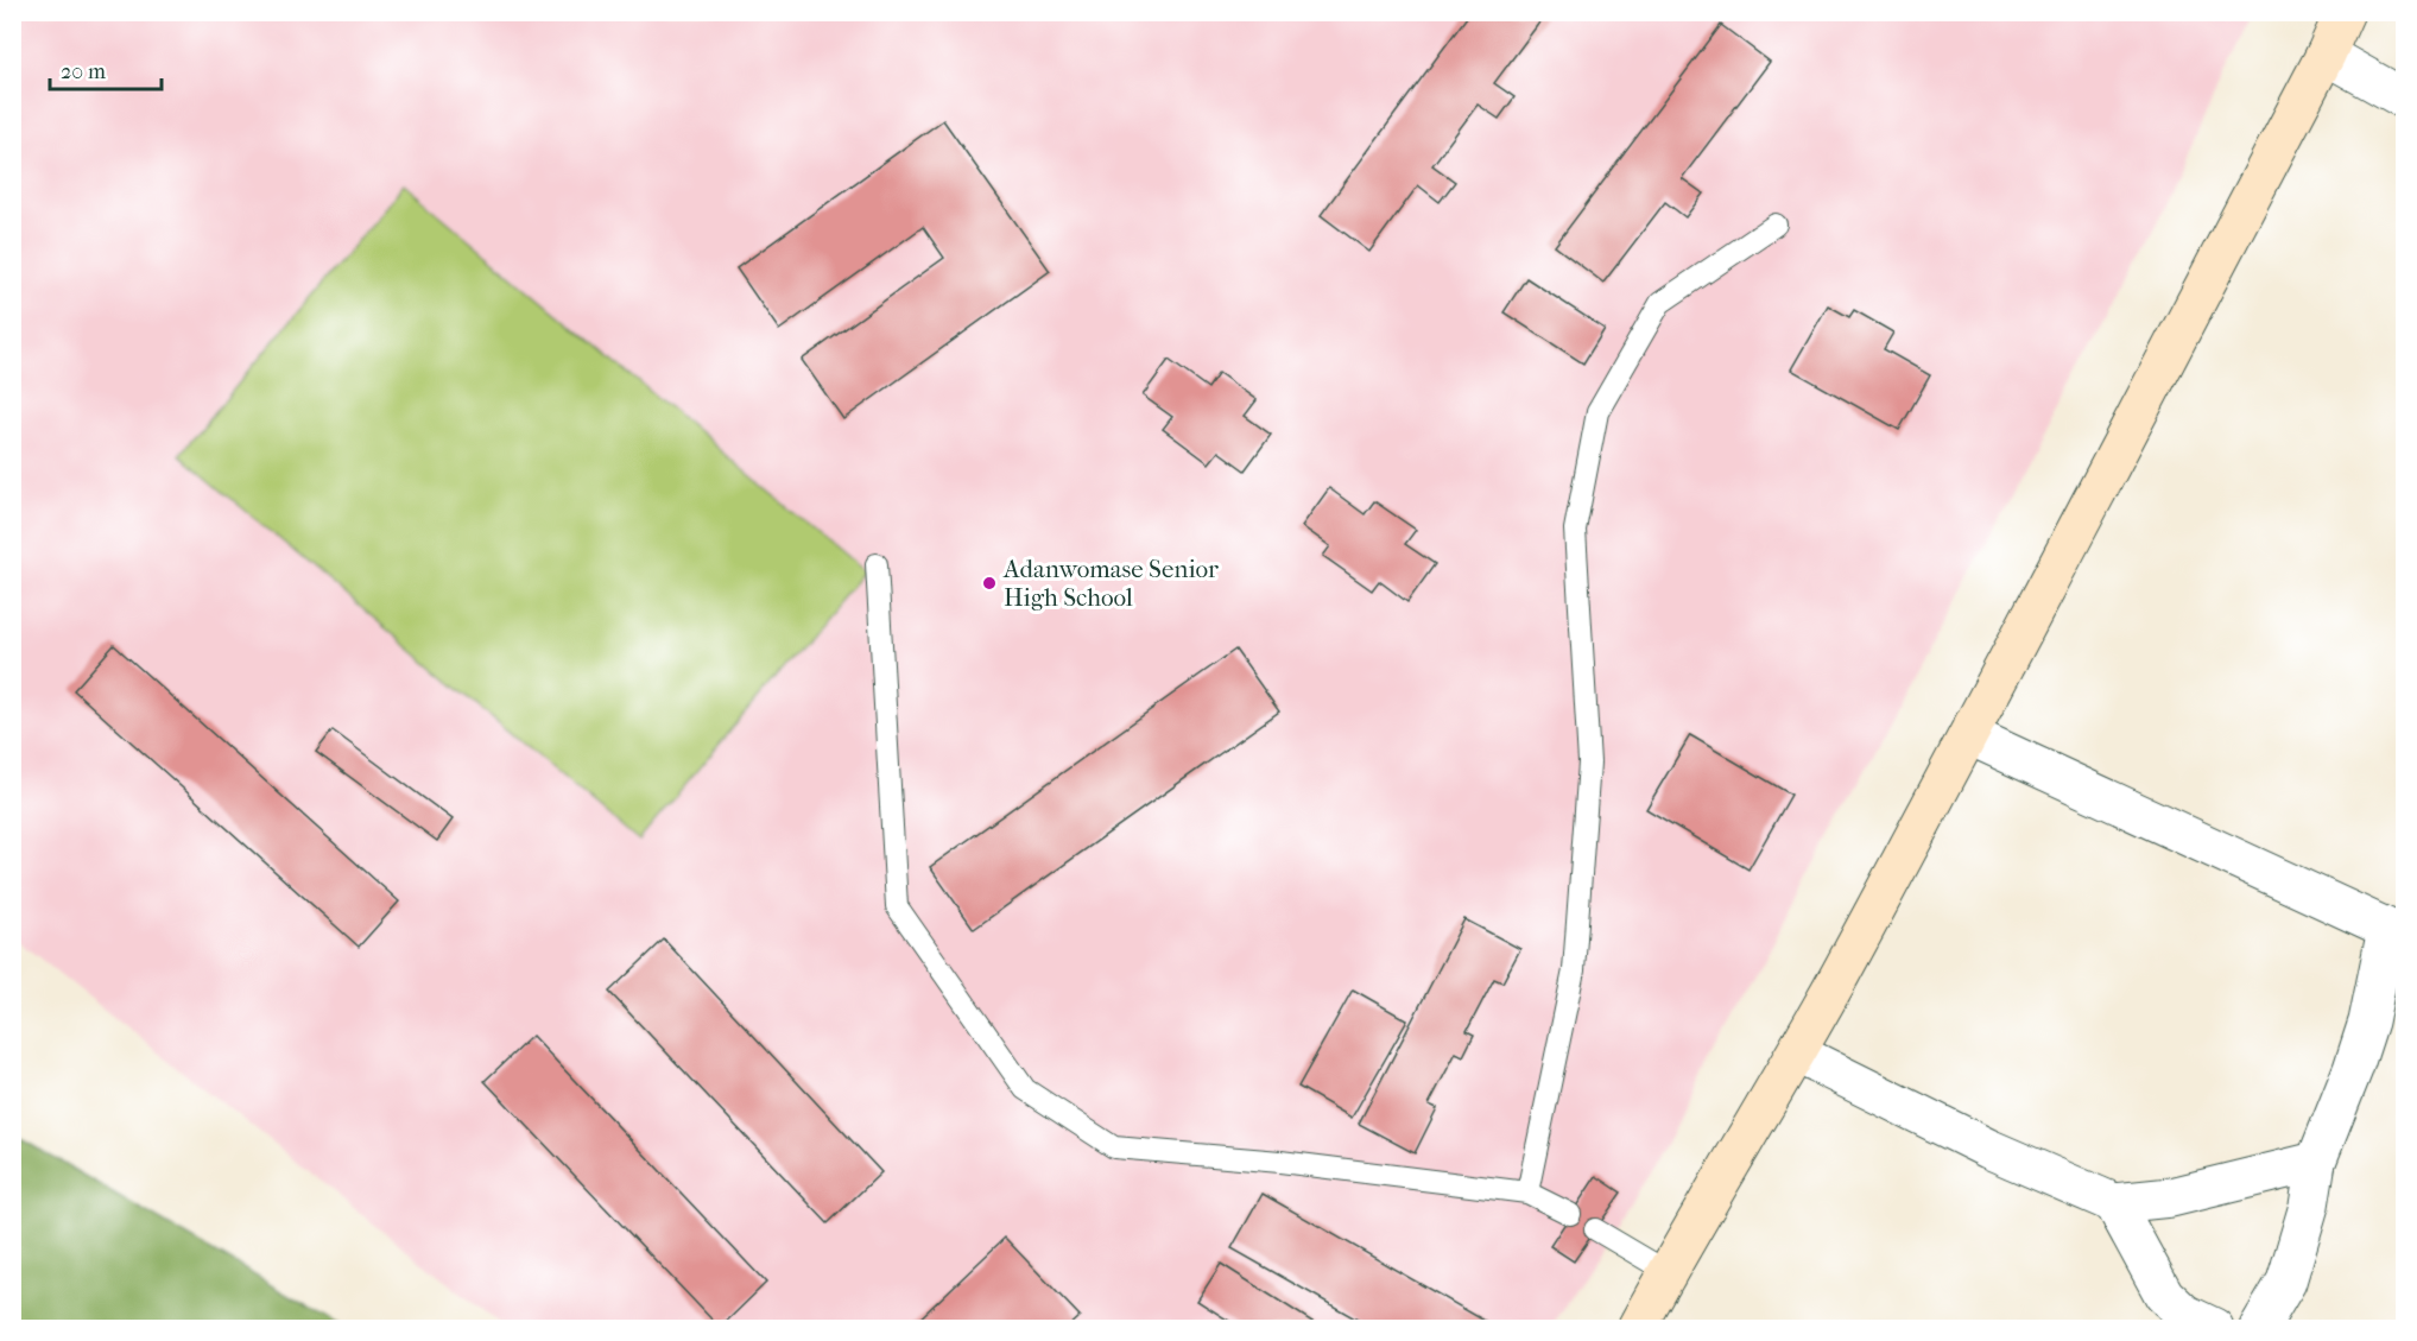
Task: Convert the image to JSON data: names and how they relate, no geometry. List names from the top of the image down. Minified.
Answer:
{"places":["Adanwomase Senior High School"],"scale_bar":"20 m"}
